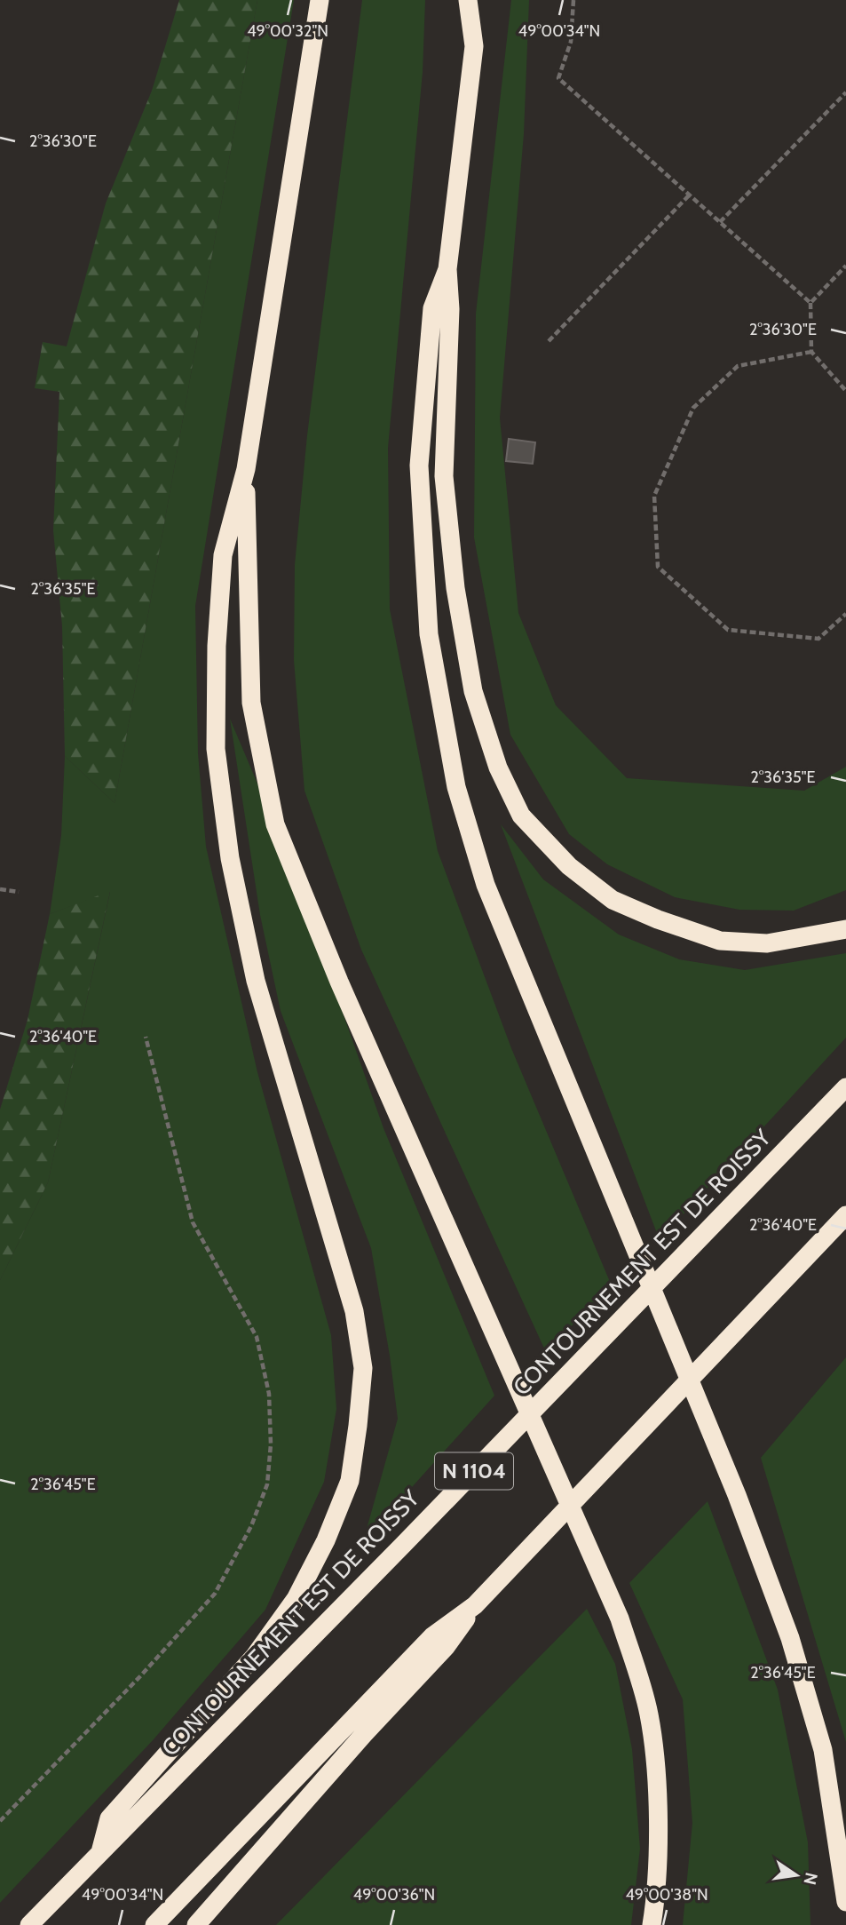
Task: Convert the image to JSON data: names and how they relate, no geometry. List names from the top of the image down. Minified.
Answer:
{"streets":{"highway":["CONTOURNEMENT EST DE ROISSY","N 1104"]},"north":"right","coordinates":["49°00'32\"N","49°00'34\"N","2°36'30\"E","2°36'35\"E","2°36'40\"E","2°36'45\"E","49°00'36\"N","49°00'38\"N"]}
